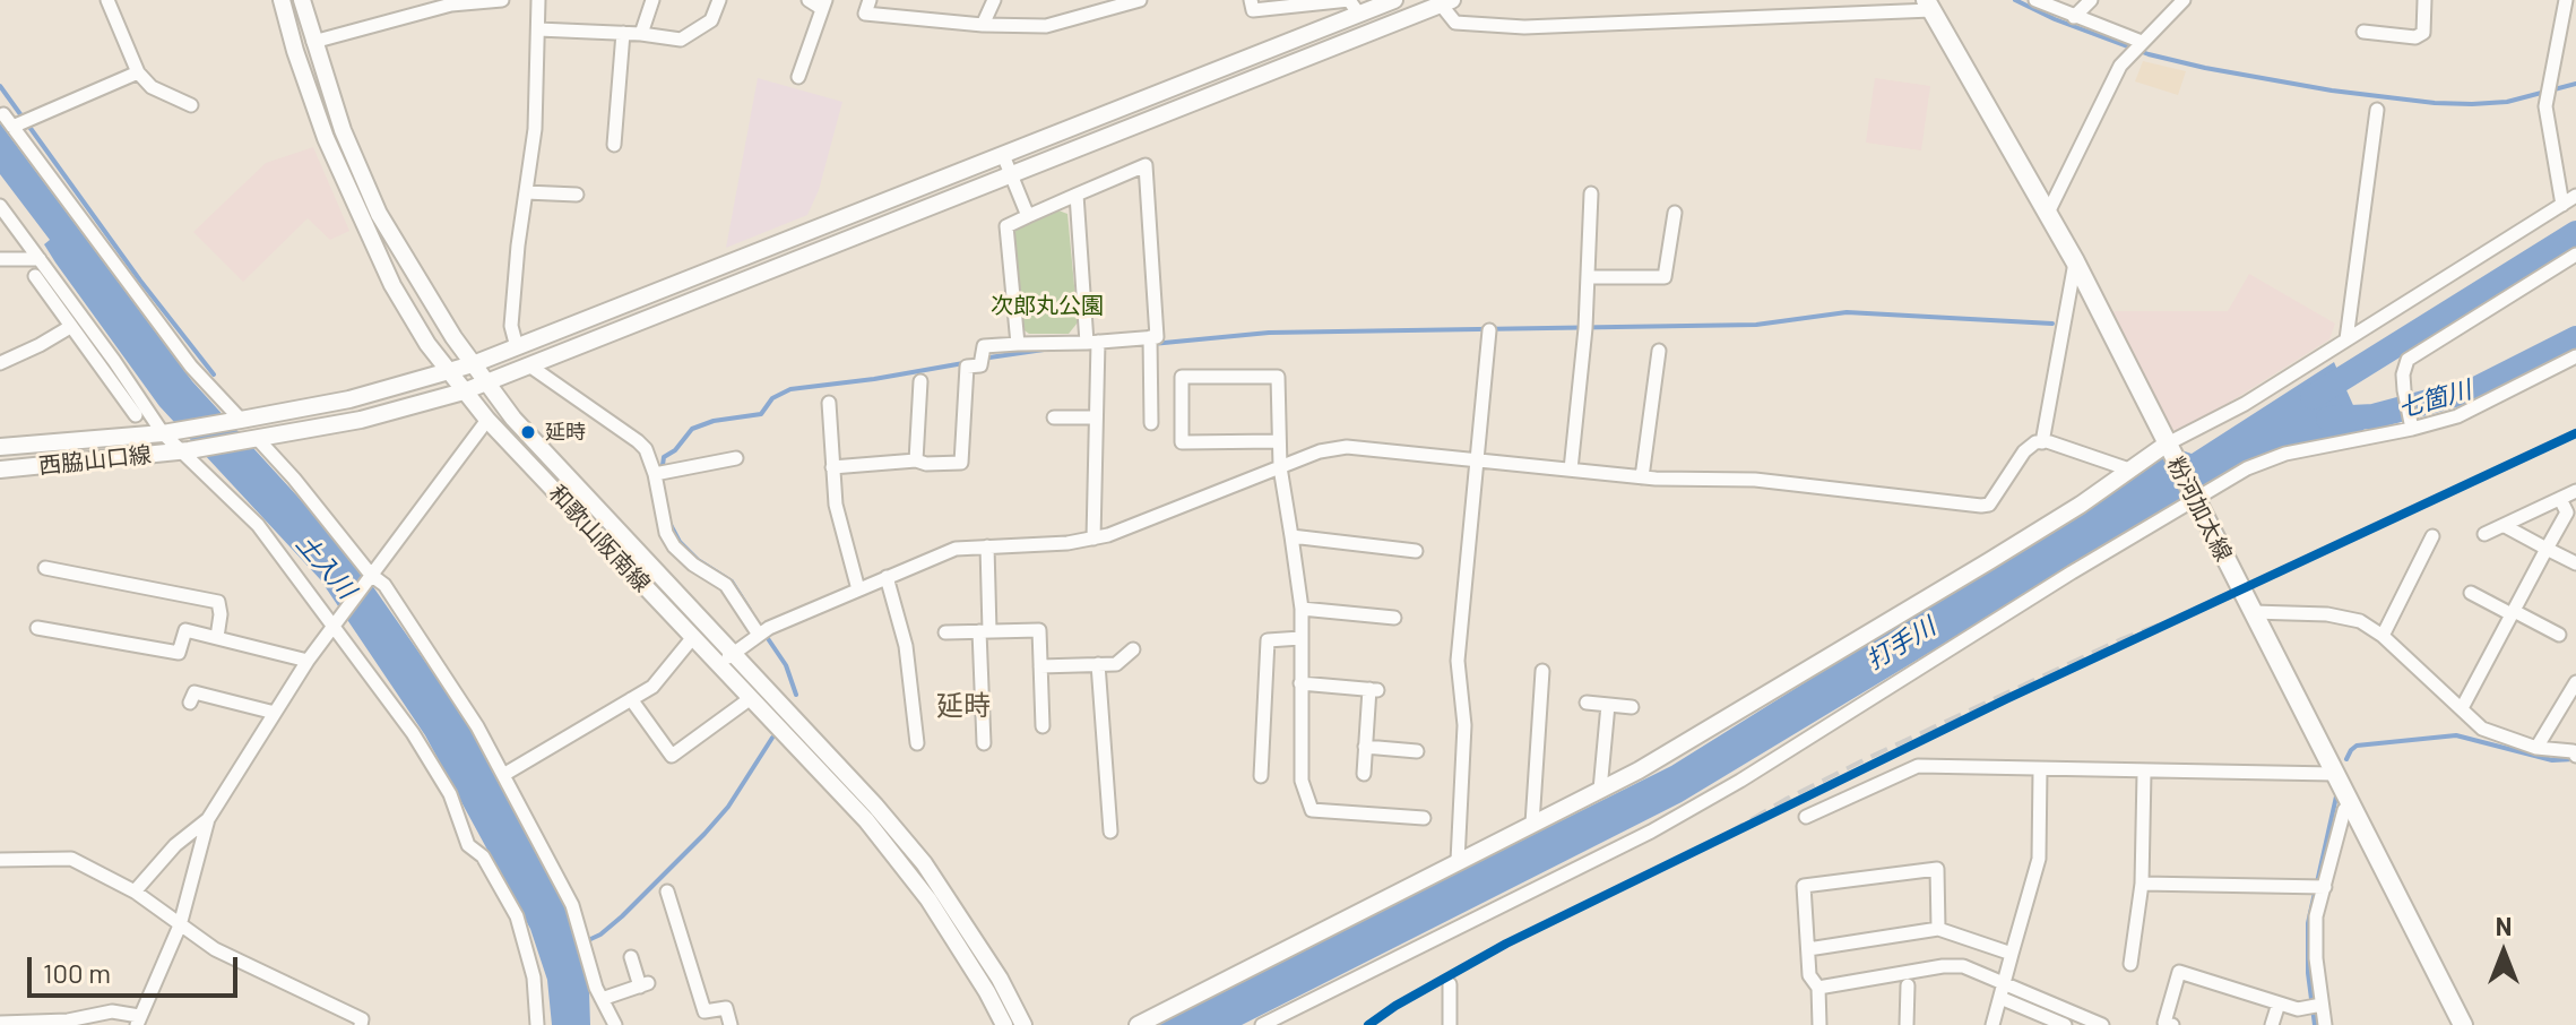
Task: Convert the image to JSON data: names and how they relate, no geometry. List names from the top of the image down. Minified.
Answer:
{"streets":{"main road":["粉河加太線"],"street":["西脇山口線","和歌山阪南線"]},"crossings":[["西脇山口線","和歌山阪南線"]],"districts":["延時"],"water":["七箇川","土入川","打手川"],"parks":["次郎丸公園"],"places":["延時"],"scale_bar":"100 m","north":"top"}
